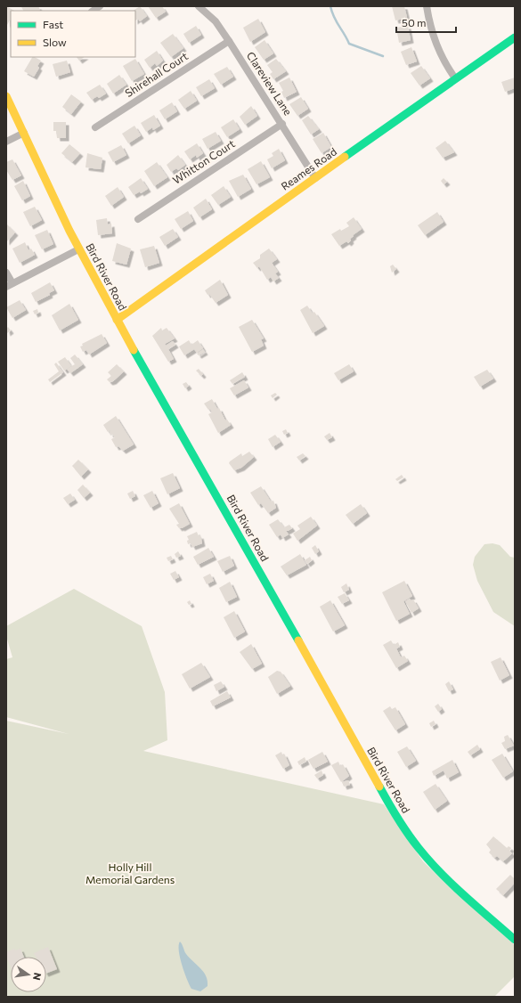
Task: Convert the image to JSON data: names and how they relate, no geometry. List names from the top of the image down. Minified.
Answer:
{"streets":{"street":["Shirehall Court","Clareview Lane","Whitton Court","Reames Road","Bird River Road"]},"crossings":[["Shirehall Court","Clareview Lane"],["Clareview Lane","Whitton Court"],["Clareview Lane","Reames Road"],["Reames Road","Bird River Road"]],"parks":["Holly Hill Memorial Gardens"],"legend":["Fast","Slow"],"scale_bar":"50 m","north":"right"}
